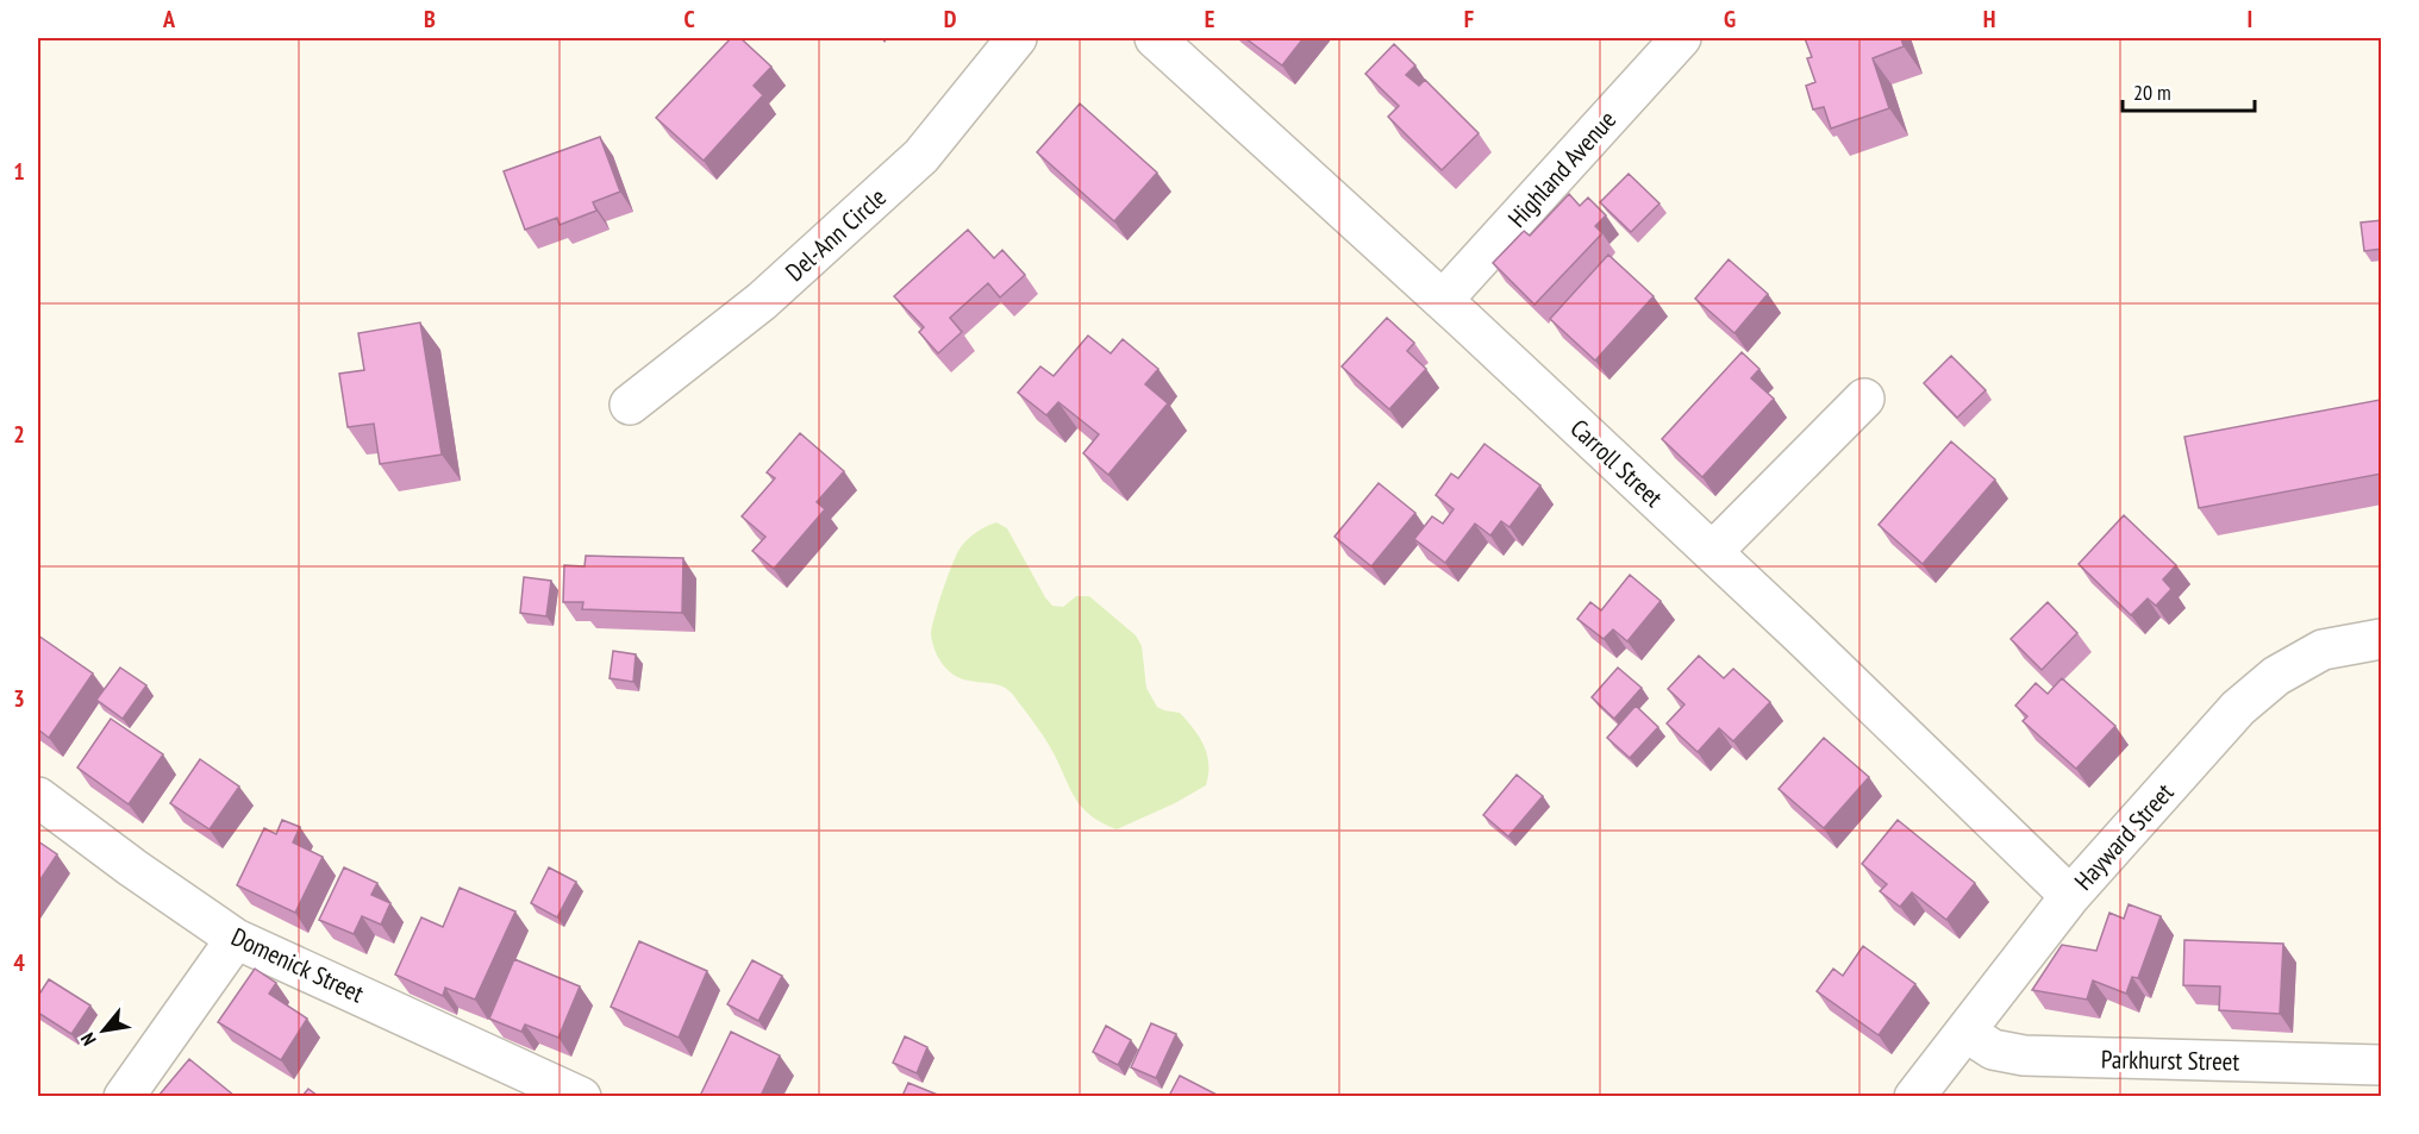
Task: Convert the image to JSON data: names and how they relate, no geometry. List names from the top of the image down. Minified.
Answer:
{"streets":{"street":["Highland Avenue","Del-Ann Circle","Carroll Street","Hayward Street","Domenick Street","Parkhurst Street"]},"crossings":[["Highland Avenue","Carroll Street"],["Carroll Street","Hayward Street"],["Hayward Street","Parkhurst Street"]],"scale_bar":"20 m","north":"bottom left","grid":{"columns":["A","B","C","D","E","F","G","H","I"],"rows":["1","2","3","4"]}}
